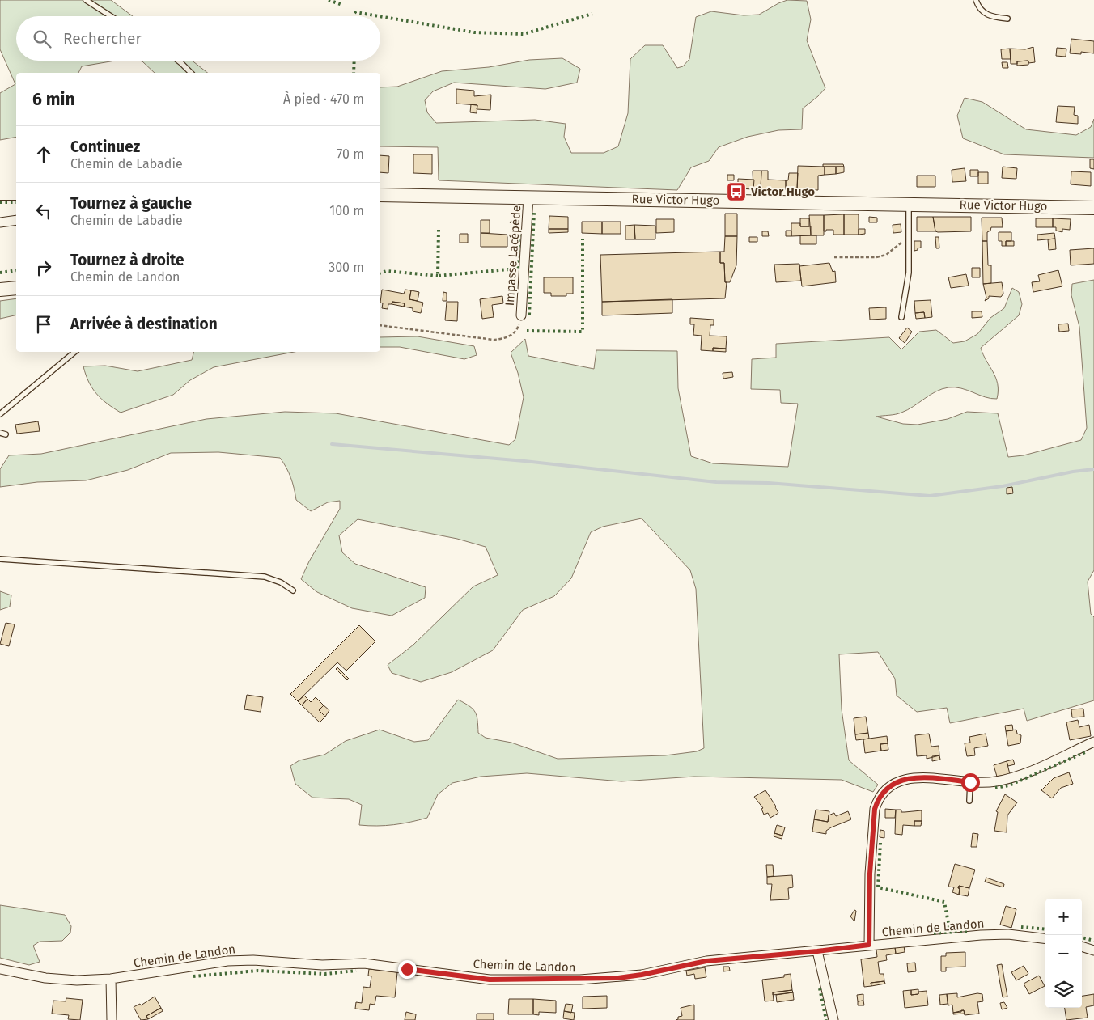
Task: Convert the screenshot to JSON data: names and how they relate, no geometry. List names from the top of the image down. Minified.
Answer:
{"streets":{"main road":["Rue Victor Hugo"],"street":["Impasse Lacépède","Chemin de Landon"]},"crossings":[["Rue Victor Hugo","Impasse Lacépède"]],"places":{"bus stop":["Victor Hugo"]},"page":{"search":"Rechercher","heading":["6 min","À pied · 470 m"],"list":[["Continuez","Chemin de Labadie","70 m"],["Tournez à gauche","Chemin de Labadie","100 m"],["Tournez à droite","Chemin de Landon","300 m"],"Arrivée à destination"],"map_buttons":["+","−"]}}
